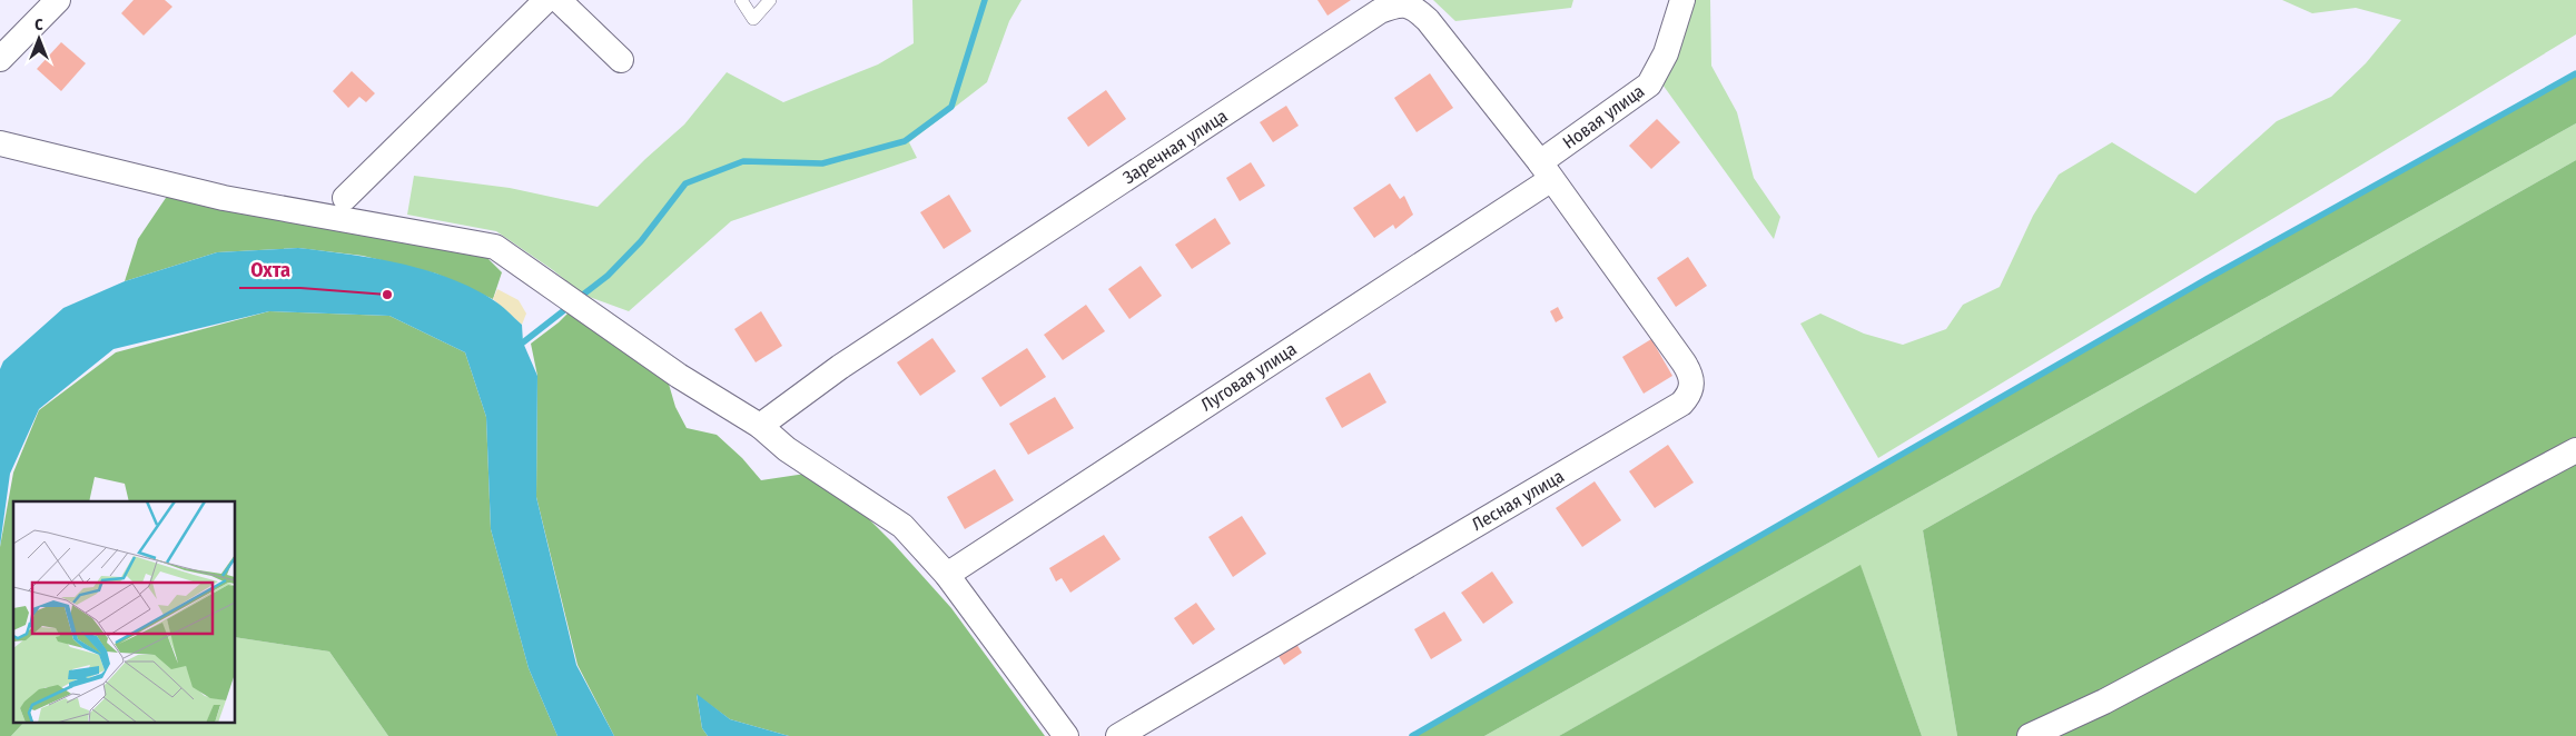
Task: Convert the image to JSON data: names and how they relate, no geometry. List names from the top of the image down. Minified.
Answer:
{"streets":{"street":["Новая улица","Заречная улица","Луговая улица","Лесная улица"]},"crossings":[["Новая улица","Заречная улица"],["Новая улица","Луговая улица"],["Новая улица","Лесная улица"],["Заречная улица","Луговая улица"],["Заречная улица","Лесная улица"],["Луговая улица","Лесная улица"]],"places":["Охта"],"north":"top"}
